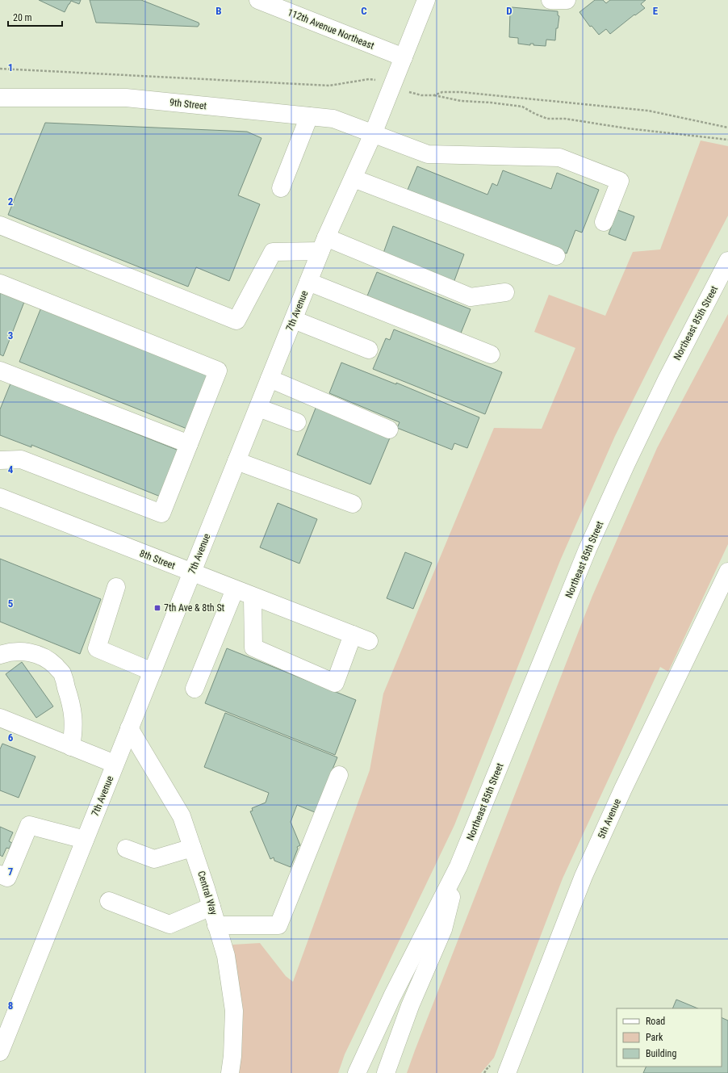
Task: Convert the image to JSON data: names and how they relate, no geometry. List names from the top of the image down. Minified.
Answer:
{"streets":{"street":["112th Avenue Northeast","9th Street","7th Avenue","Northeast 85th Street","8th Street","5th Avenue","Central Way"]},"crossings":[["112th Avenue Northeast","7th Avenue"],["9th Street","7th Avenue"],["7th Avenue","8th Street"],["7th Avenue","Central Way"]],"places":{"transit":["7th Ave & 8th St"]},"legend":["Road","Park","Building"],"scale_bar":"20 m","grid":{"columns":["B","C","D","E"],"rows":["1","2","3","4","5","6","7","8"]}}
